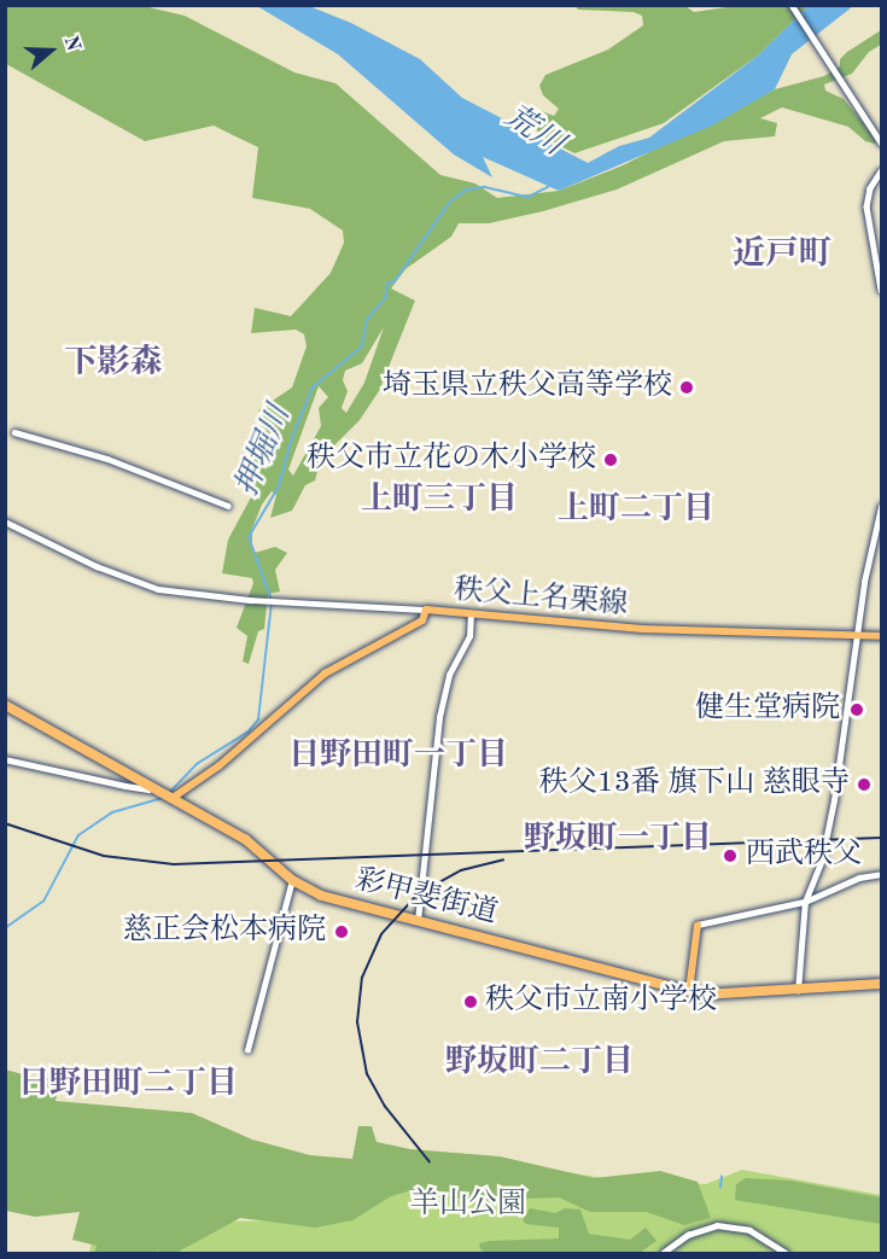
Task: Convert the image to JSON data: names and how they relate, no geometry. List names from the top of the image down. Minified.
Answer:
{"streets":{"highway":["彩甲斐街道"],"main road":["秩父上名栗線"]},"crossings":[["秩父上名栗線","彩甲斐街道"]],"districts":["近戸町","下影森","上町三丁目","上町二丁目","日野田町一丁目","野坂町一丁目","野坂町二丁目","日野田町二丁目"],"water":["荒川","押堀川"],"parks":["羊山公園"],"places":["埼玉県立秩父高等学校","秩父市立花の木小学校","健生堂病院","秩父13番 旗下山 慈眼寺","西武秩父","慈正会松本病院","秩父市立南小学校"],"north":"right"}
